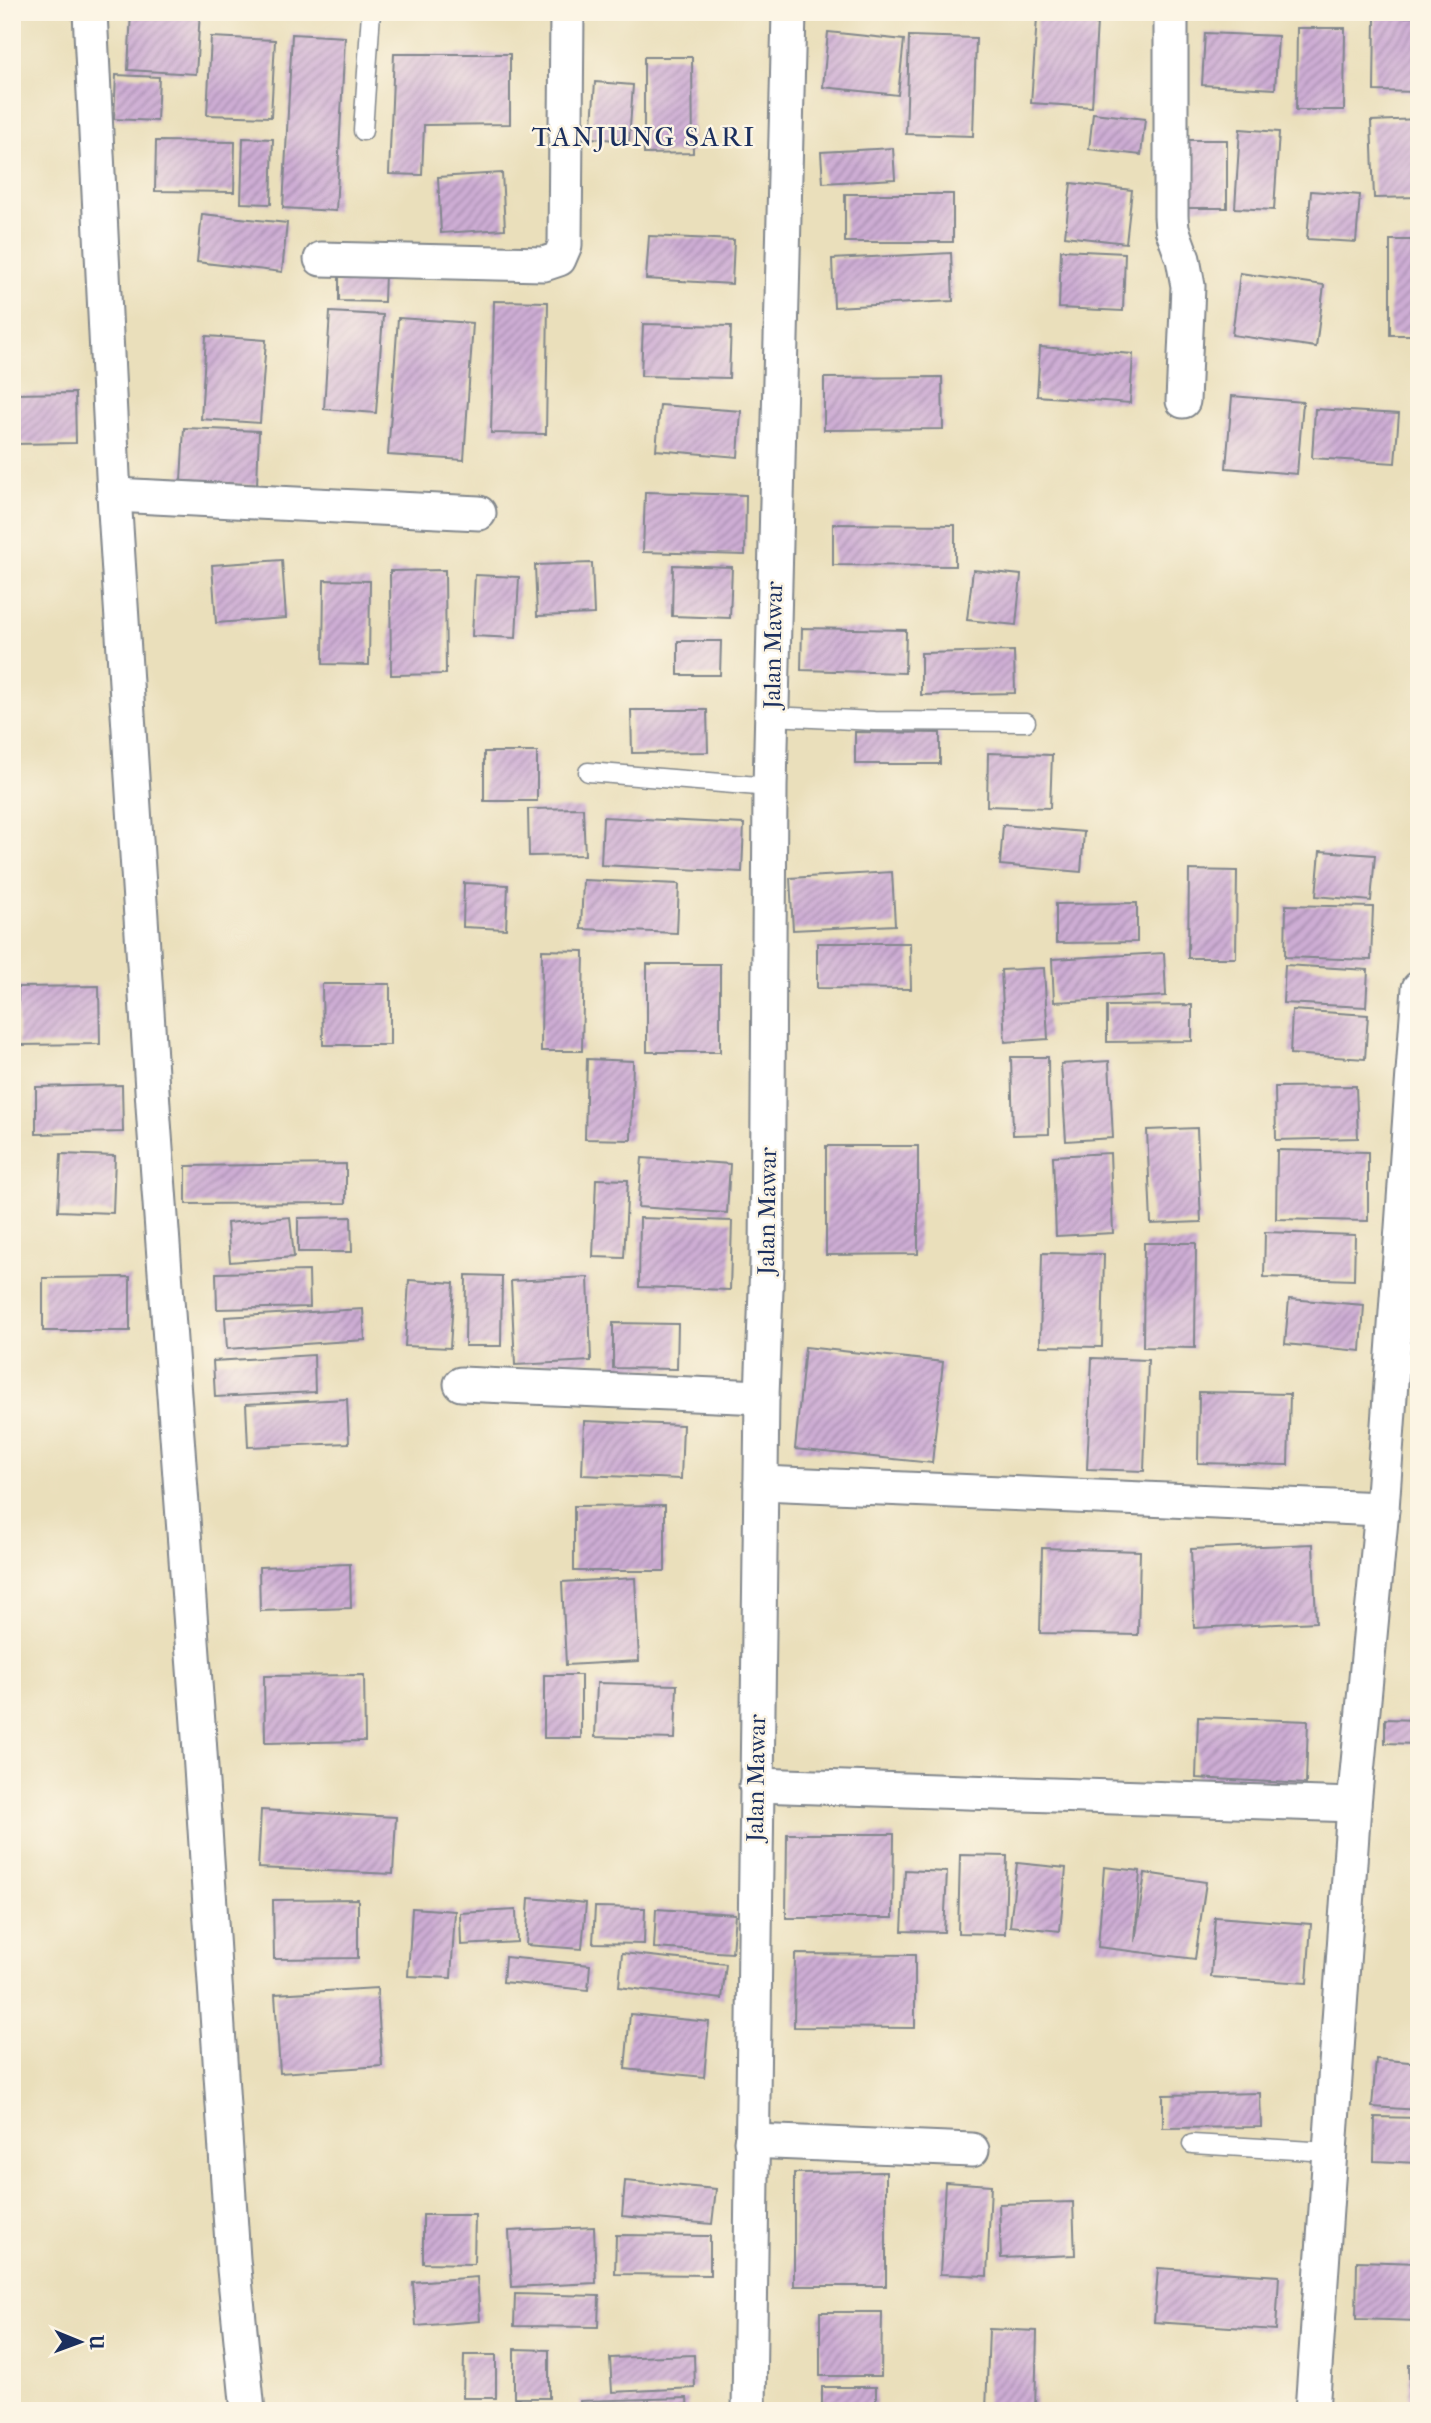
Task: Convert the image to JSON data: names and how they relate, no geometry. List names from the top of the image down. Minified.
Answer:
{"streets":{"street":["Jalan Mawar"]},"districts":["TANJUNG SARI"],"north":"right"}
